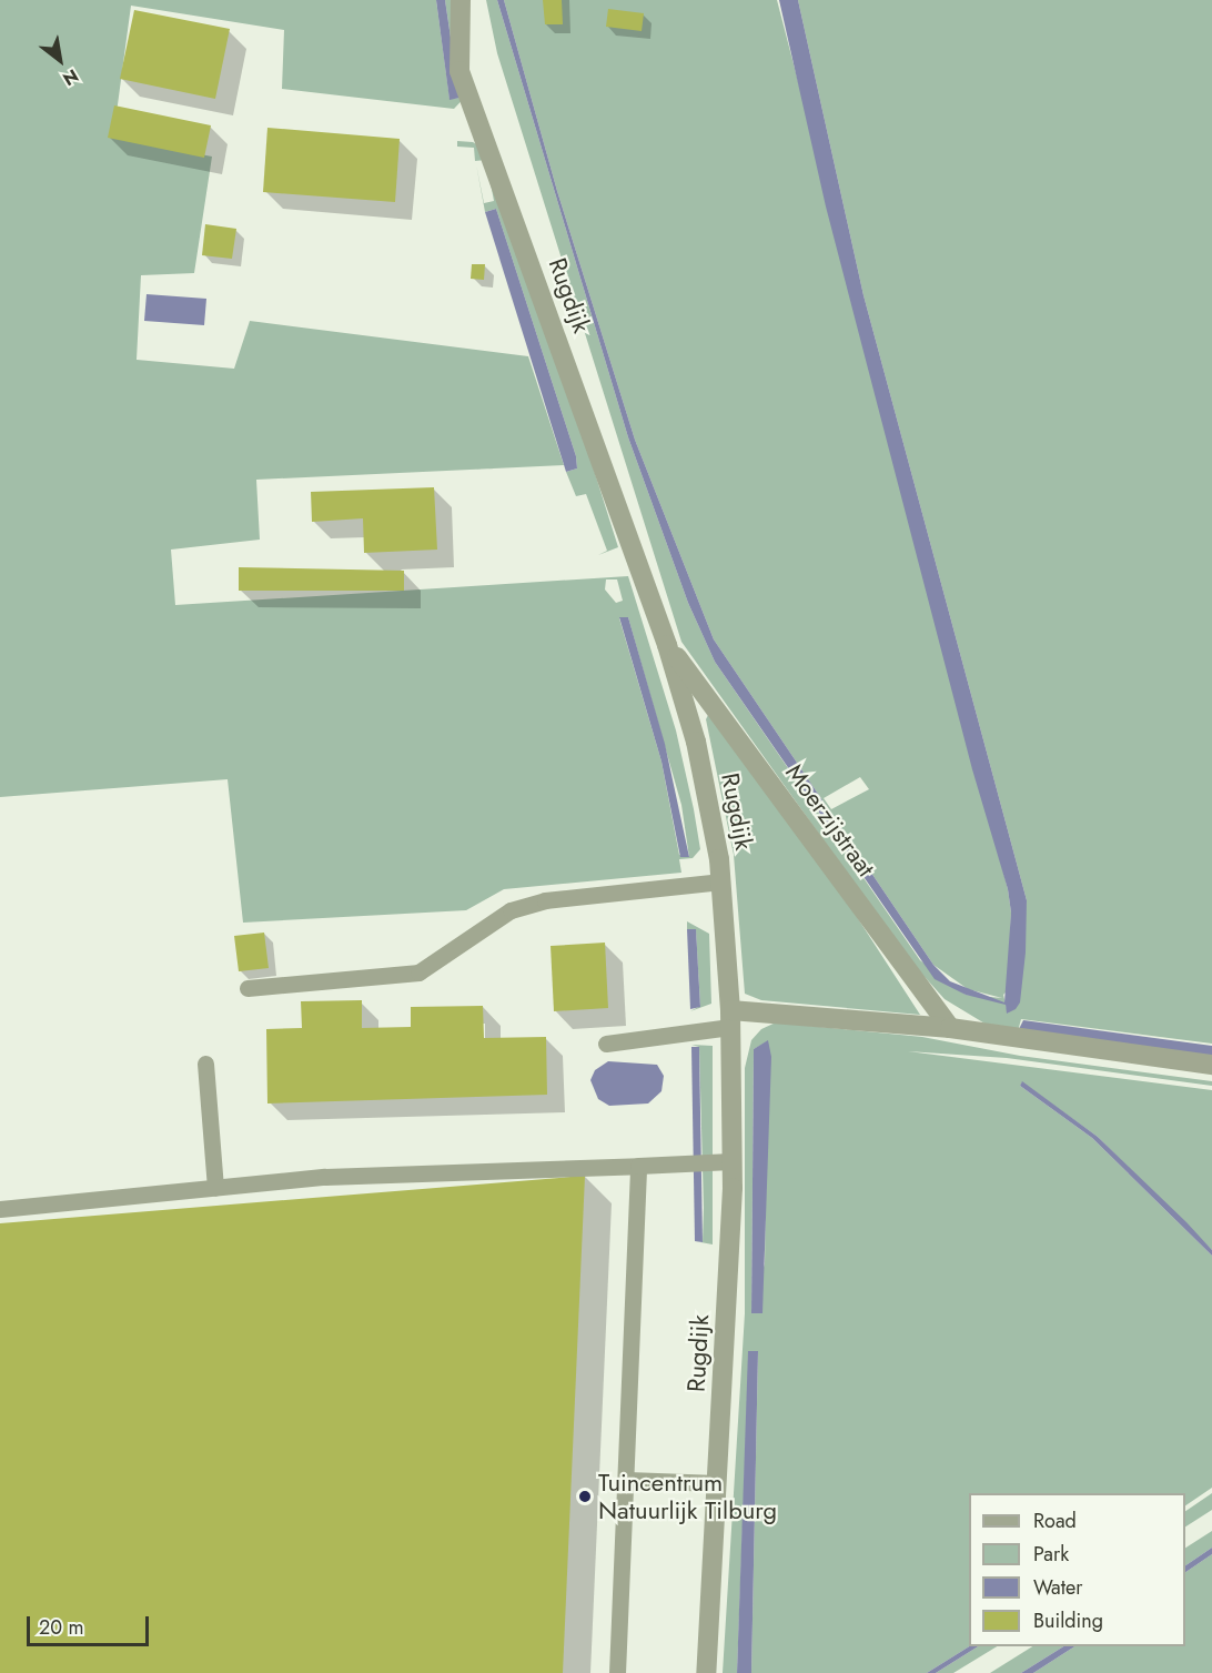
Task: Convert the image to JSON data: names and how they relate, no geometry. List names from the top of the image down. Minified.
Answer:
{"streets":{"street":["Rugdijk","Moerzijstraat"]},"crossings":[["Rugdijk","Moerzijstraat"]],"places":["Tuincentrum Natuurlijk Tilburg"],"legend":["Road","Park","Water","Building"],"scale_bar":"20 m","north":"bottom right"}
